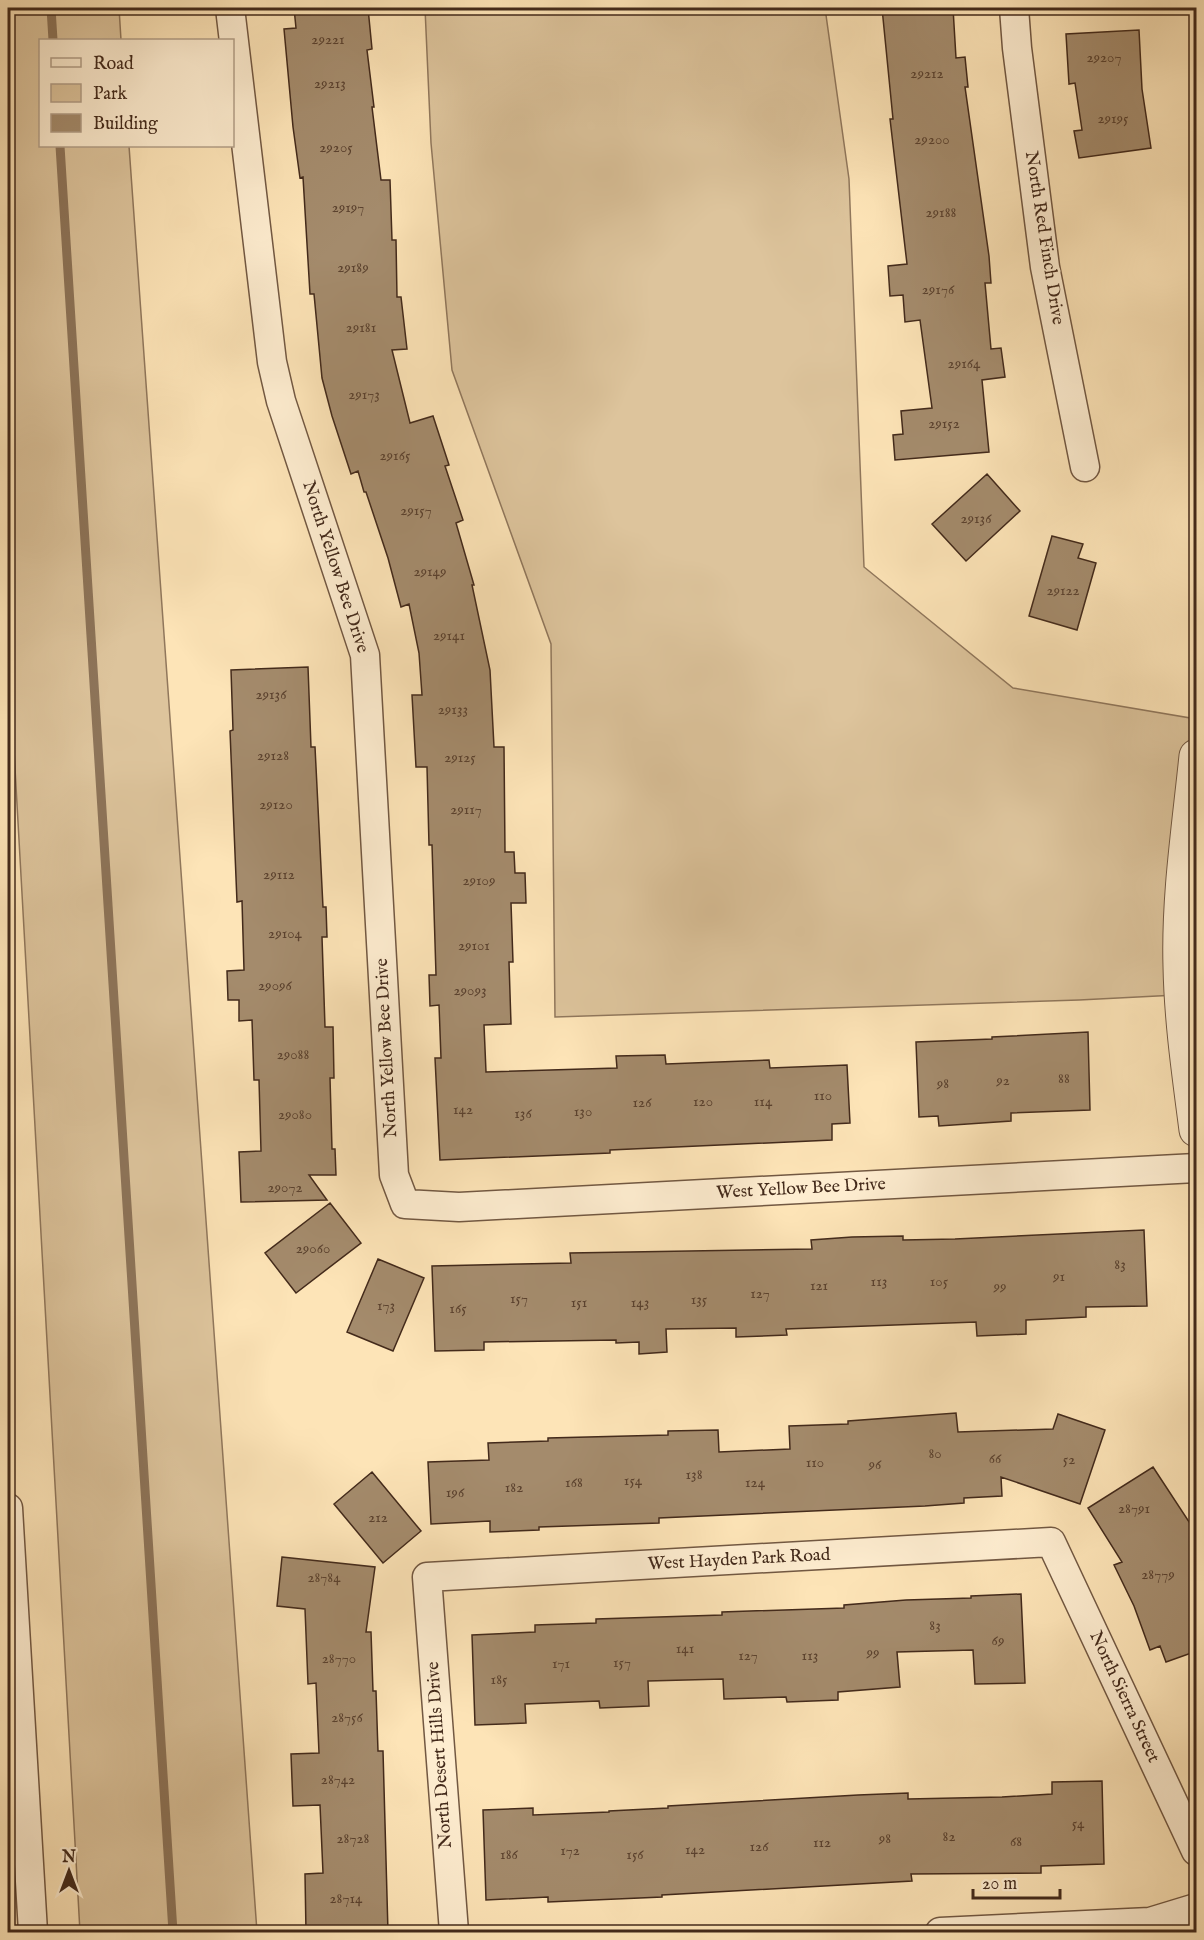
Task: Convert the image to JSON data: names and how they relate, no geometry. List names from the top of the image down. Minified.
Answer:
{"streets":{"street":["North Red Finch Drive","North Yellow Bee Drive","West Yellow Bee Drive","West Hayden Park Road","North Sierra Street","North Desert Hills Drive"]},"crossings":[["North Yellow Bee Drive","West Yellow Bee Drive"],["West Hayden Park Road","North Sierra Street"],["West Hayden Park Road","North Desert Hills Drive"]],"house_numbers":["29221","29207","29212","29213","29195","29200","29205","29197","29188","29189","29176","29181","29164","29173","29152","29165","29157","29136","29149","29122","29141","29136","29133","29128","29125","29120","29117","29112","29109","29104","29101","29096","29093","29088","88","92","98","110","120","114","126","142","130","136","29080","29072","29060","83","91","113","105","121","99","127","157","135","151","143","173","165","80","66","52","110","96","138","154","168","124","182","196","28791","212","28779","28784","83","69","141","99","127","113","28770","157","171","185","28756","28742","54","82","28728","98","68","112","126","142","172","186","156","28714"],"legend":["Road","Park","Building"],"scale_bar":"20 m","north":"top"}
